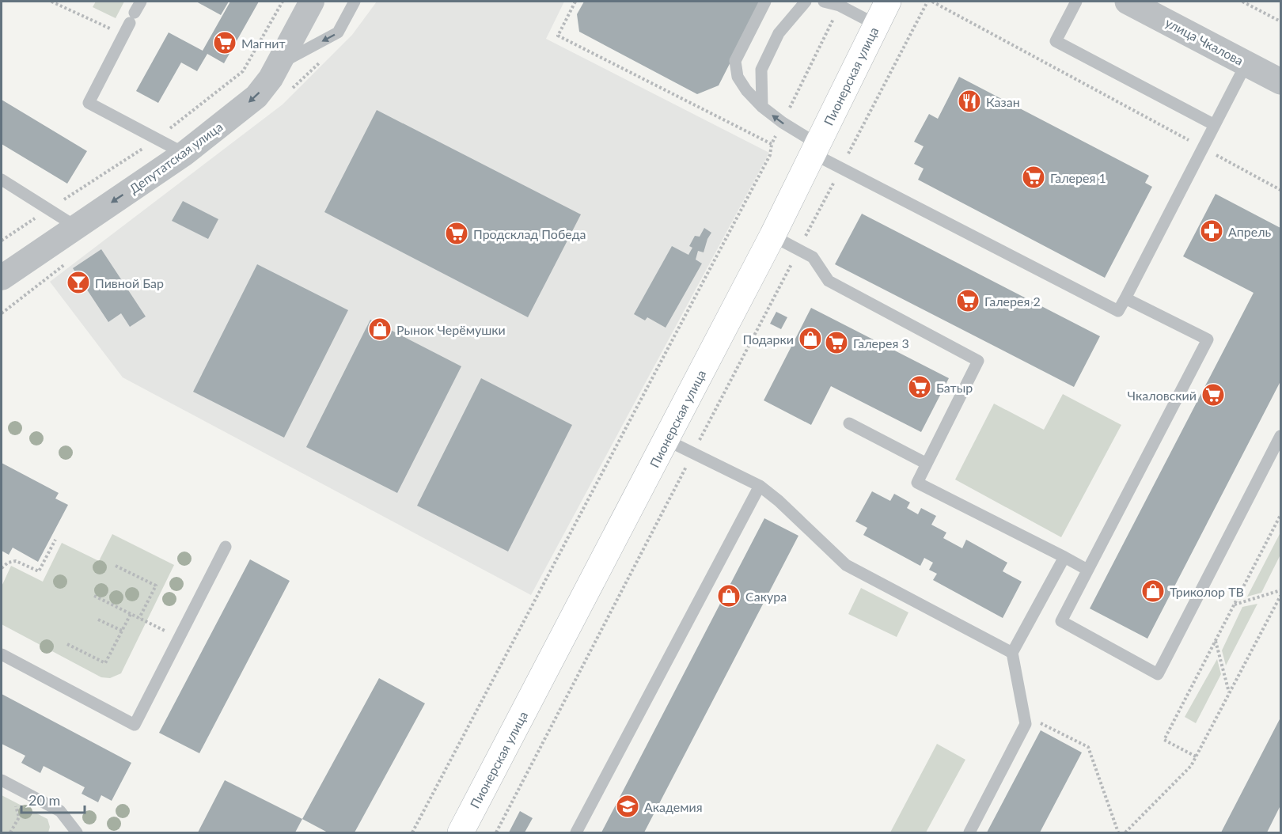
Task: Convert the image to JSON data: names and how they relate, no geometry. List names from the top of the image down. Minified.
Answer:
{"streets":{"main road":["Пионерская улица"],"street":["улица Чкалова","Депутатская улица"]},"one_way":["Депутатская улица"],"places":{"supermarket":["Магнит","Галерея 1","Продсклад Победа","Галерея 2","Галерея 3","Батыр","Чкаловский"],"restaurant":["Казан"],"pharmacy":["Апрель"],"bar":["Пивной Бар"],"shop":["Рынок Черёмушки","Подарки","Триколор ТВ","Сакура"],"school or university":["Академия"]},"scale_bar":"20 m"}
